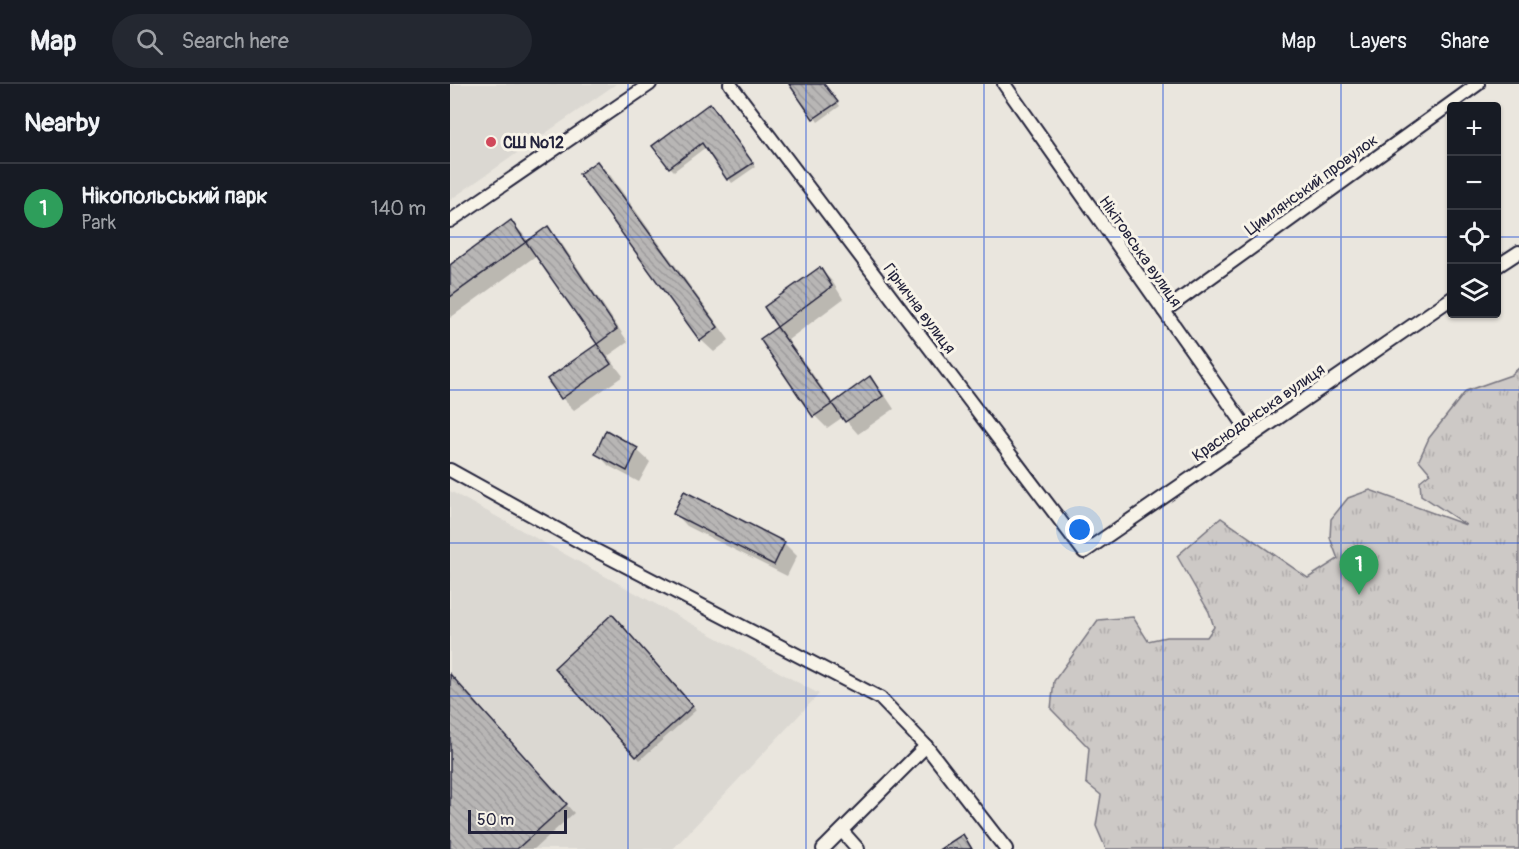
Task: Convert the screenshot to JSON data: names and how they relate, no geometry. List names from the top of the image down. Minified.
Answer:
{"streets":{"street":["Цимлянський провулок","Нікітовська вулиця","Гірнична вулиця","Краснодонська вулиця"]},"crossings":[["Цимлянський провулок","Нікітовська вулиця"],["Нікітовська вулиця","Краснодонська вулиця"],["Гірнична вулиця","Краснодонська вулиця"]],"places":["СШ №12"],"scale_bar":"50 m","page":{"header":"Map","search":"Search here","nav":["Map","Layers","Share"],"heading":"Nearby","map_buttons":["+","−"],"list":[{"mark":"1","name":"Нікопольський парк","note":"Park","value":"140 m"}],"pins":"1","scale":"50 m"}}
